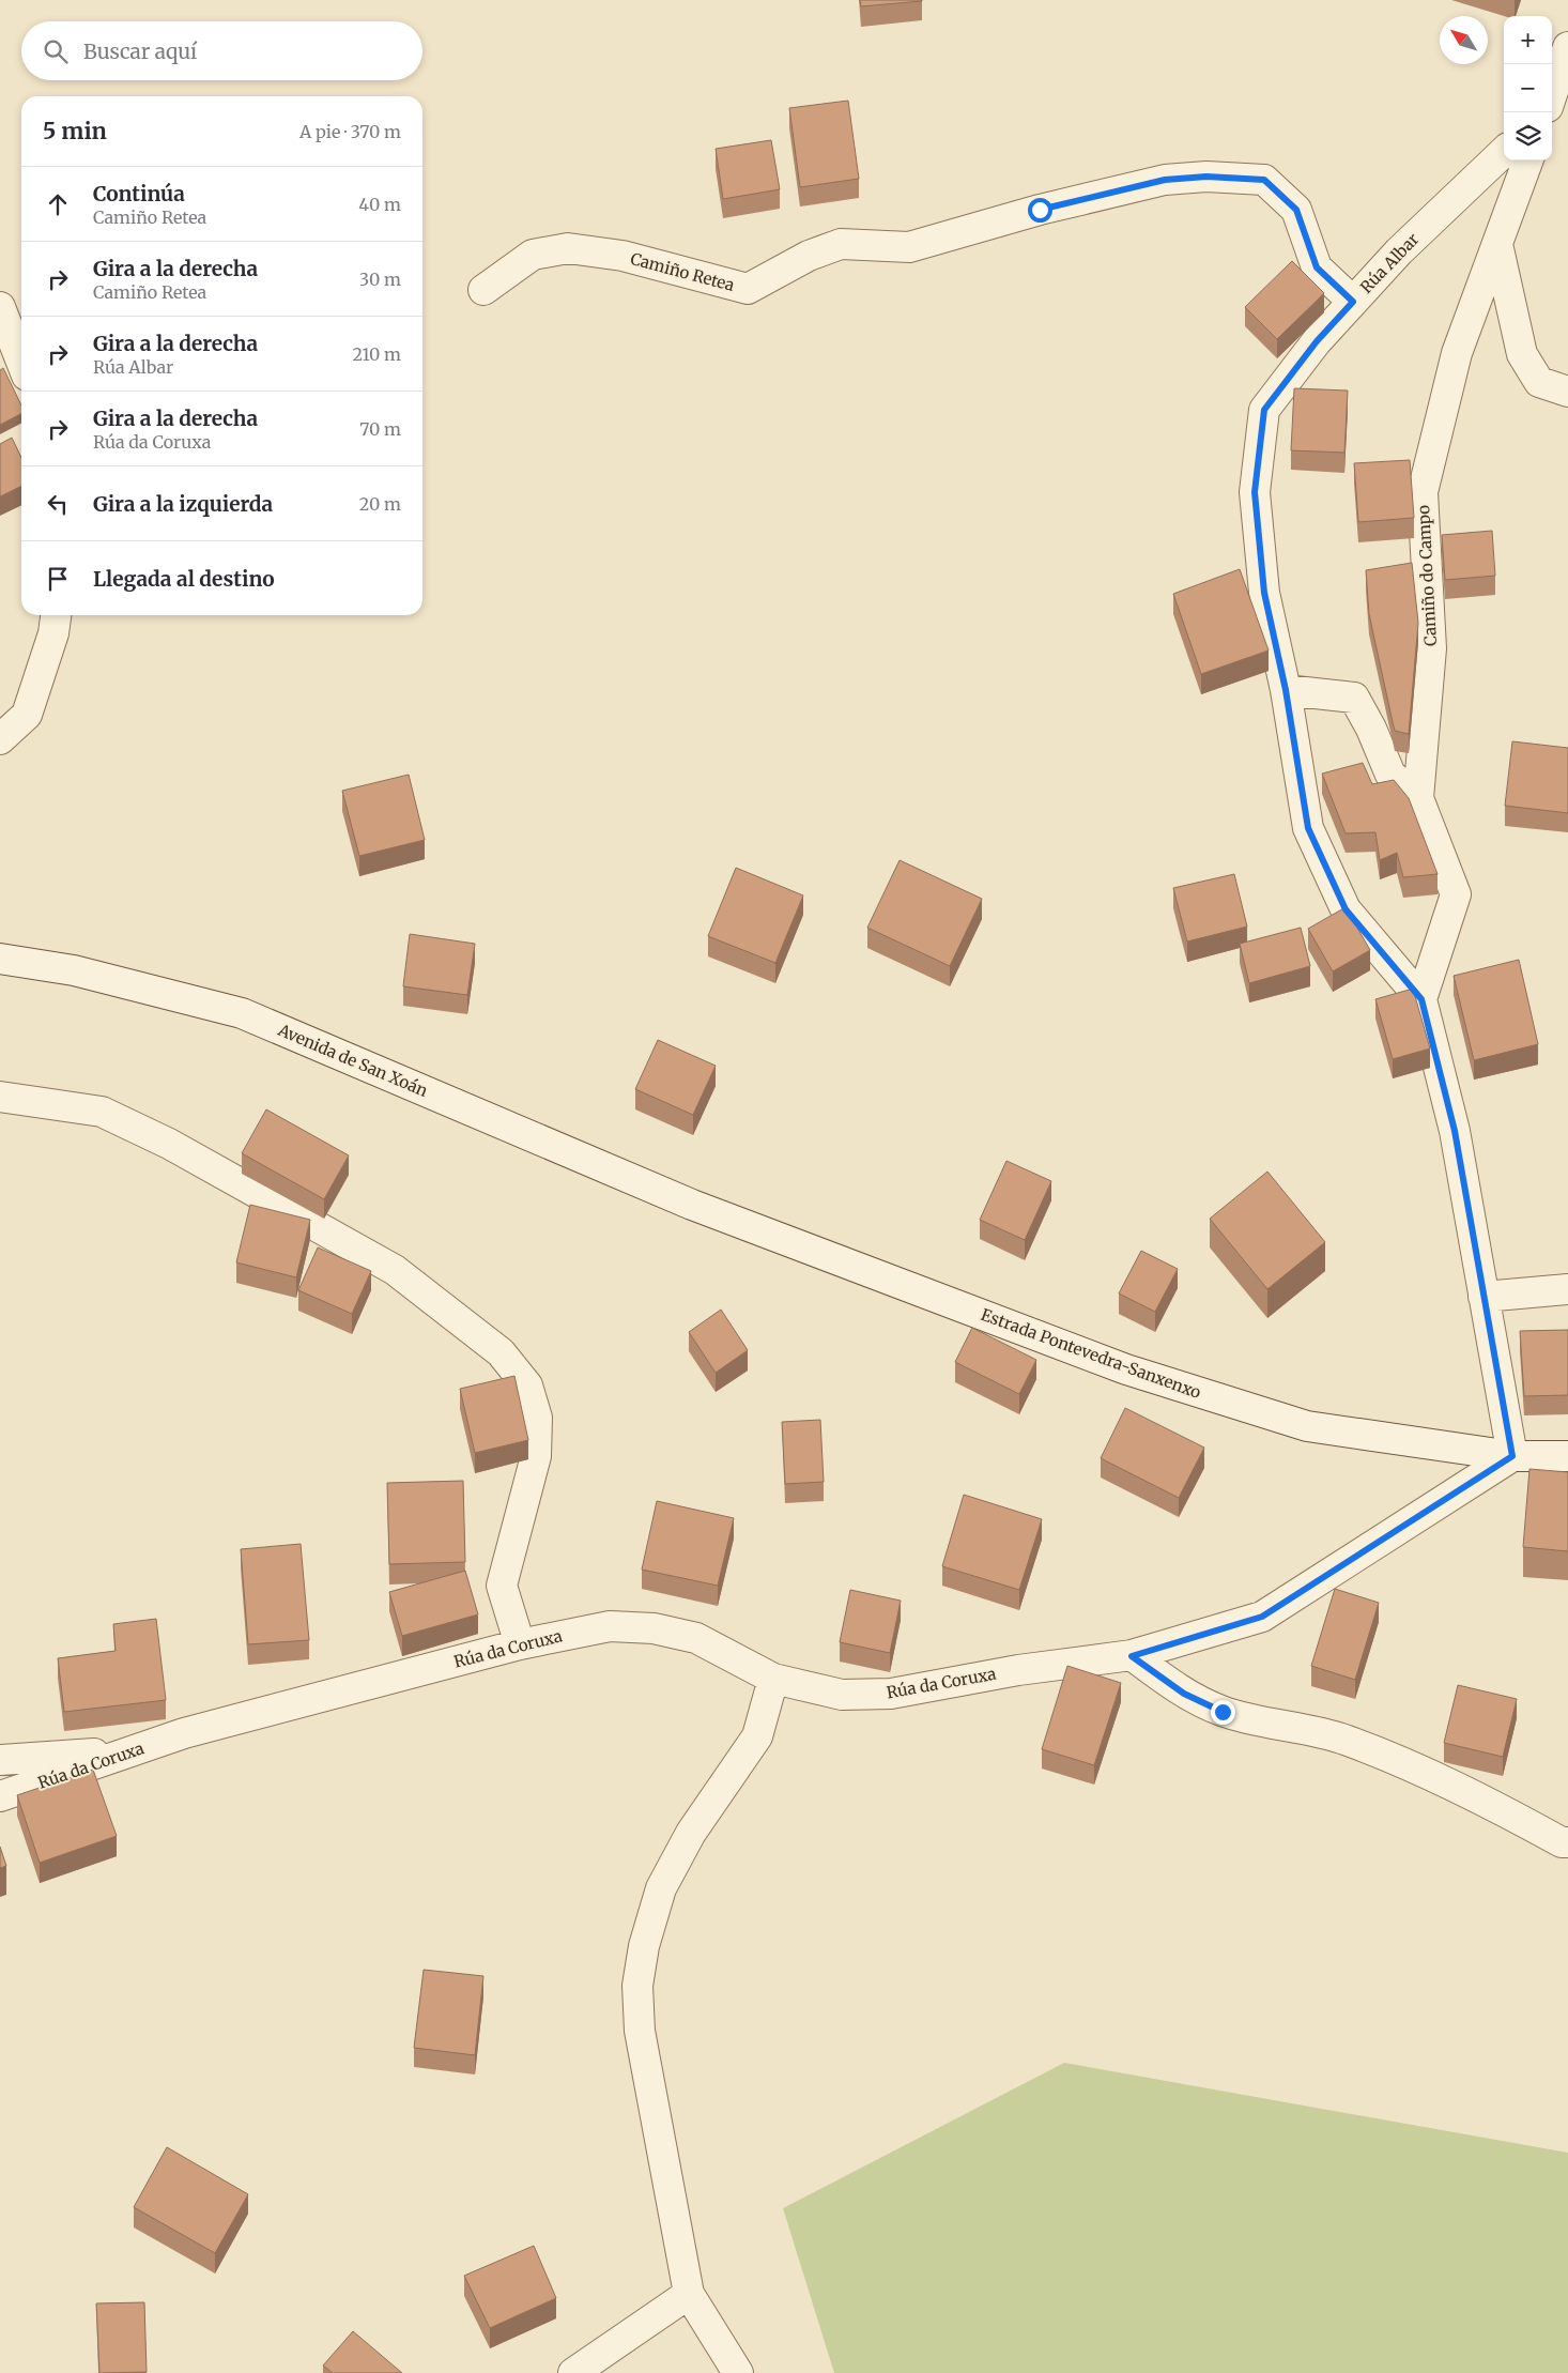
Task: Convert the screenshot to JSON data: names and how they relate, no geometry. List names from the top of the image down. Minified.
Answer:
{"streets":{"street":["Rúa Albar","Camiño Retea","Camiño do Campo","Avenida de San Xoán","Estrada Pontevedra-Sanxenxo","Rúa da Coruxa"]},"crossings":[["Rúa Albar","Camiño Retea"],["Rúa Albar","Camiño do Campo"],["Rúa Albar","Estrada Pontevedra-Sanxenxo"],["Rúa Albar","Rúa da Coruxa"],["Avenida de San Xoán","Estrada Pontevedra-Sanxenxo"],["Estrada Pontevedra-Sanxenxo","Rúa da Coruxa"]],"north":"top left","page":{"map_buttons":["+","−"],"search":"Buscar aquí","heading":["5 min","A pie · 370 m"],"list":[["Continúa","Camiño Retea","40 m"],["Gira a la derecha","Camiño Retea","30 m"],["Gira a la derecha","Rúa Albar","210 m"],["Gira a la derecha","Rúa da Coruxa","70 m"],["Gira a la izquierda","20 m"],"Llegada al destino"]}}
